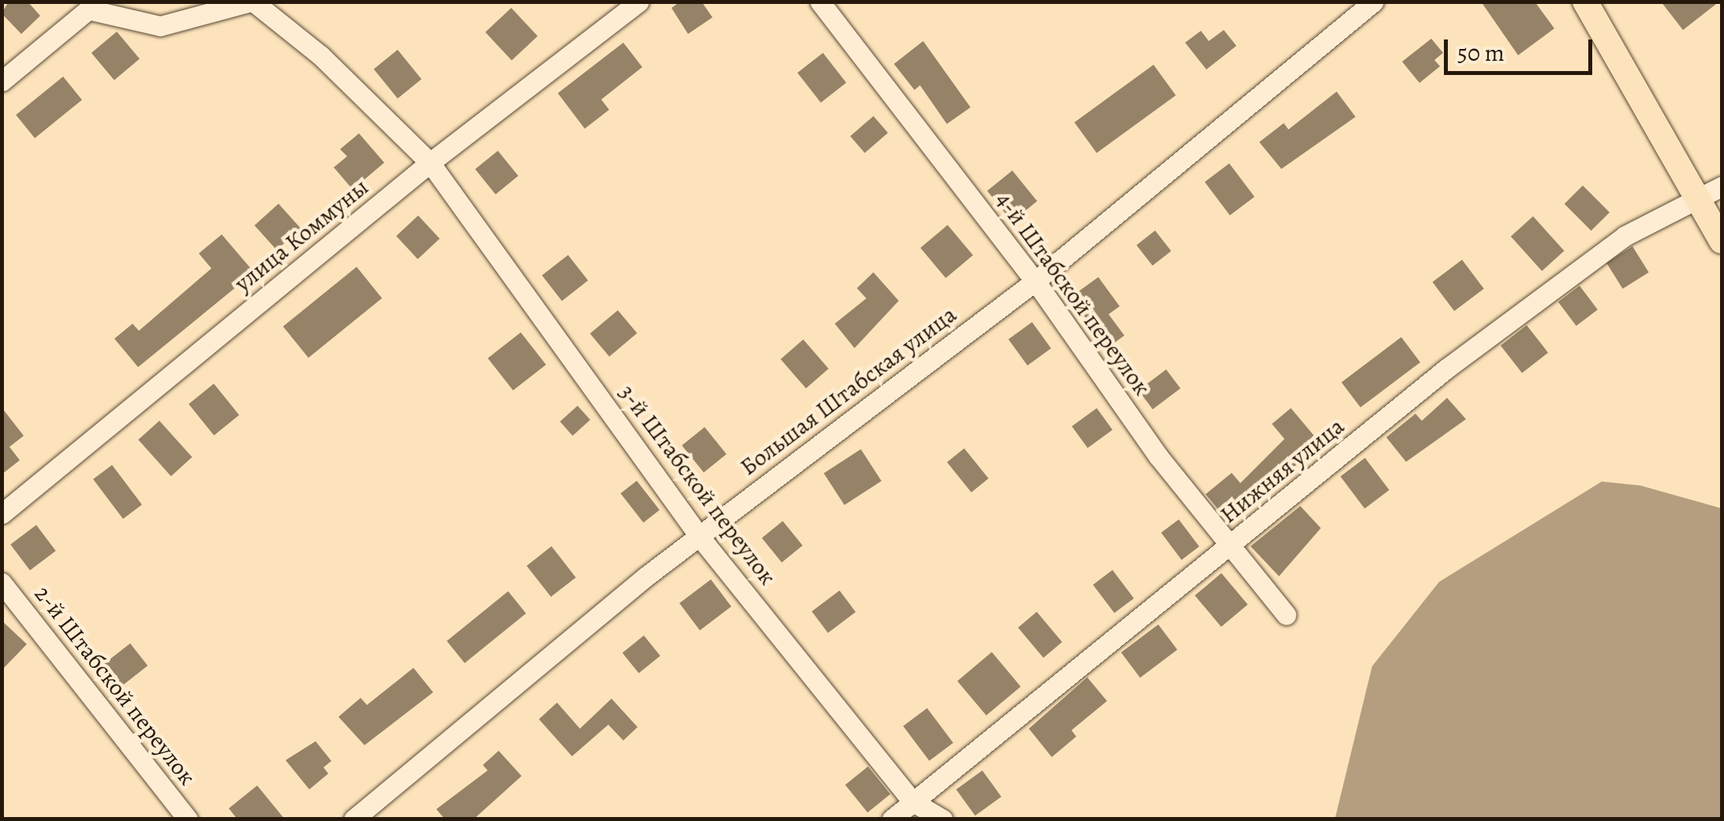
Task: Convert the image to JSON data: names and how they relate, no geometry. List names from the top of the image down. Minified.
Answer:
{"streets":{"street":["улица Коммуны","4-й Штабской переулок","Большая Штабская улица","Нижняя улица","3-й Штабской переулок","2-й Штабской переулок"]},"crossings":[["улица Коммуны","3-й Штабской переулок"],["4-й Штабской переулок","Большая Штабская улица"],["4-й Штабской переулок","Нижняя улица"],["Большая Штабская улица","3-й Штабской переулок"],["Нижняя улица","3-й Штабской переулок"]],"scale_bar":"50 m"}
